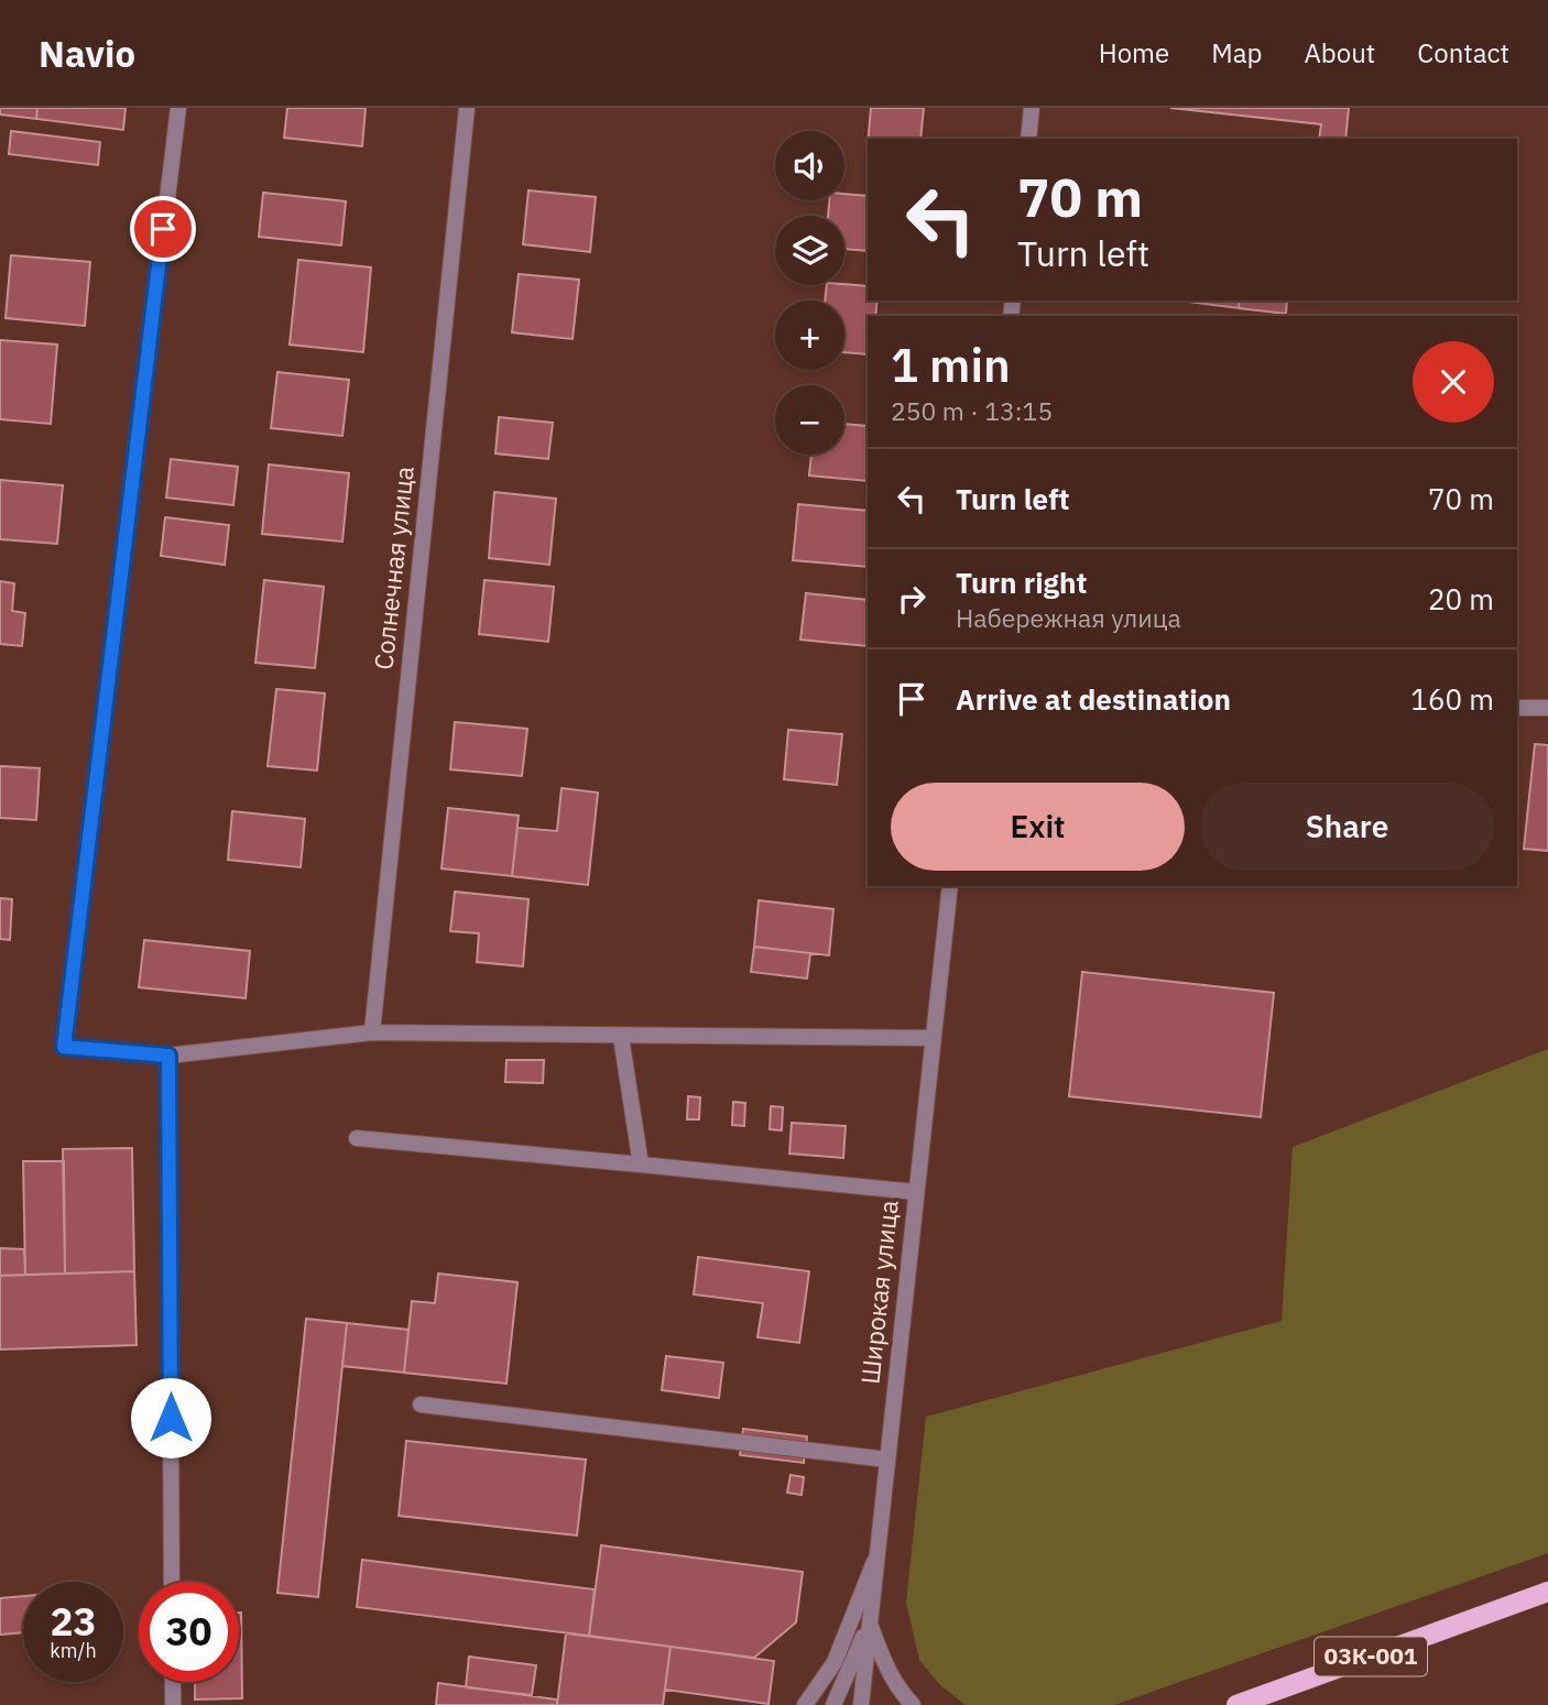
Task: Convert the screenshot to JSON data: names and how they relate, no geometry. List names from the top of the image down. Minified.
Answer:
{"streets":{"main road":["03К-001"],"street":["Солнечная улица","Широкая улица"]},"page":{"header":"Navio","nav":["Home","Map","About","Contact"],"map_buttons":["+","−"],"turn":["70 m","Turn left"],"heading":["1 min","250 m · 13:15"],"list":[{"name":"Turn left","value":"70 m"},{"name":"Turn right","note":"Набережная улица","value":"20 m"},{"name":"Arrive at destination","value":"160 m"}],"buttons":["Exit","Share"],"speed":"23 km/h","limit":"30"}}
